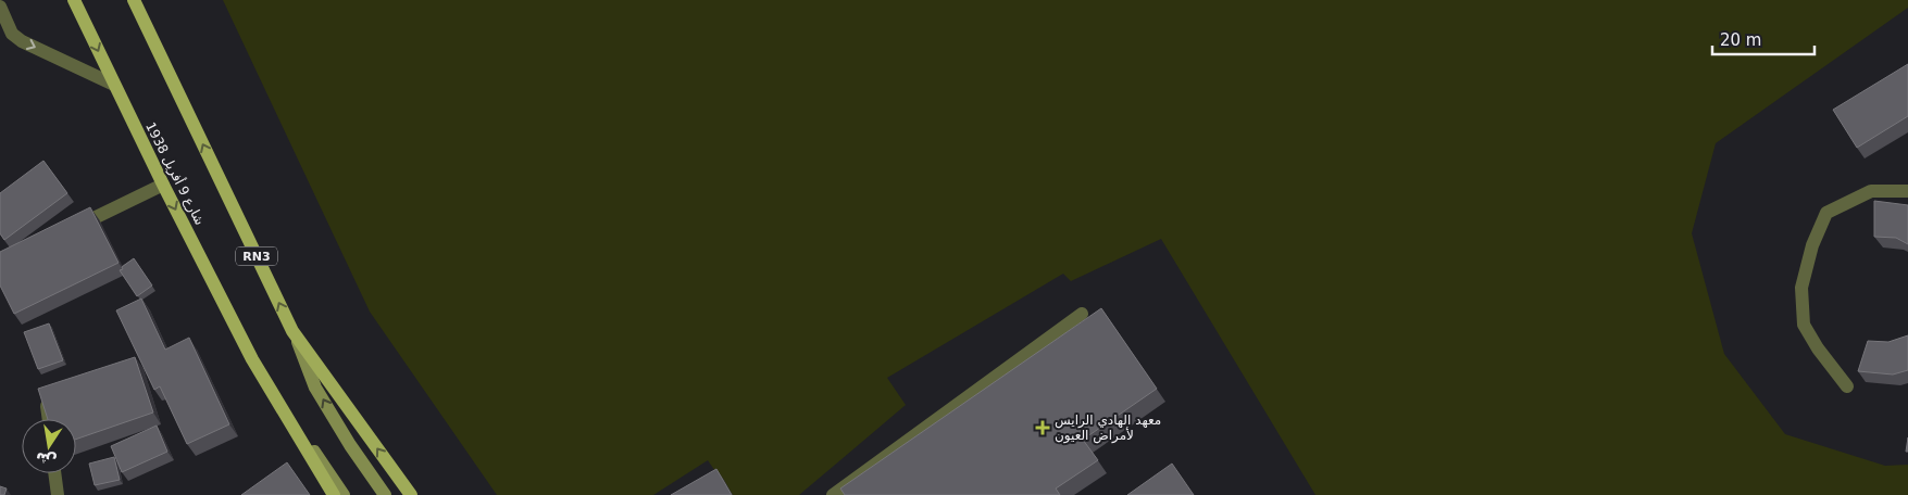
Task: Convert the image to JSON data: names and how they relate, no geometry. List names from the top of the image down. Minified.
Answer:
{"streets":{"main road":["شارع 9 أفريل 1938","RN3"]},"places":{"health":["معهد الهادي الرايس لأمراض العيون"]},"scale_bar":"20 m","north":"bottom"}
